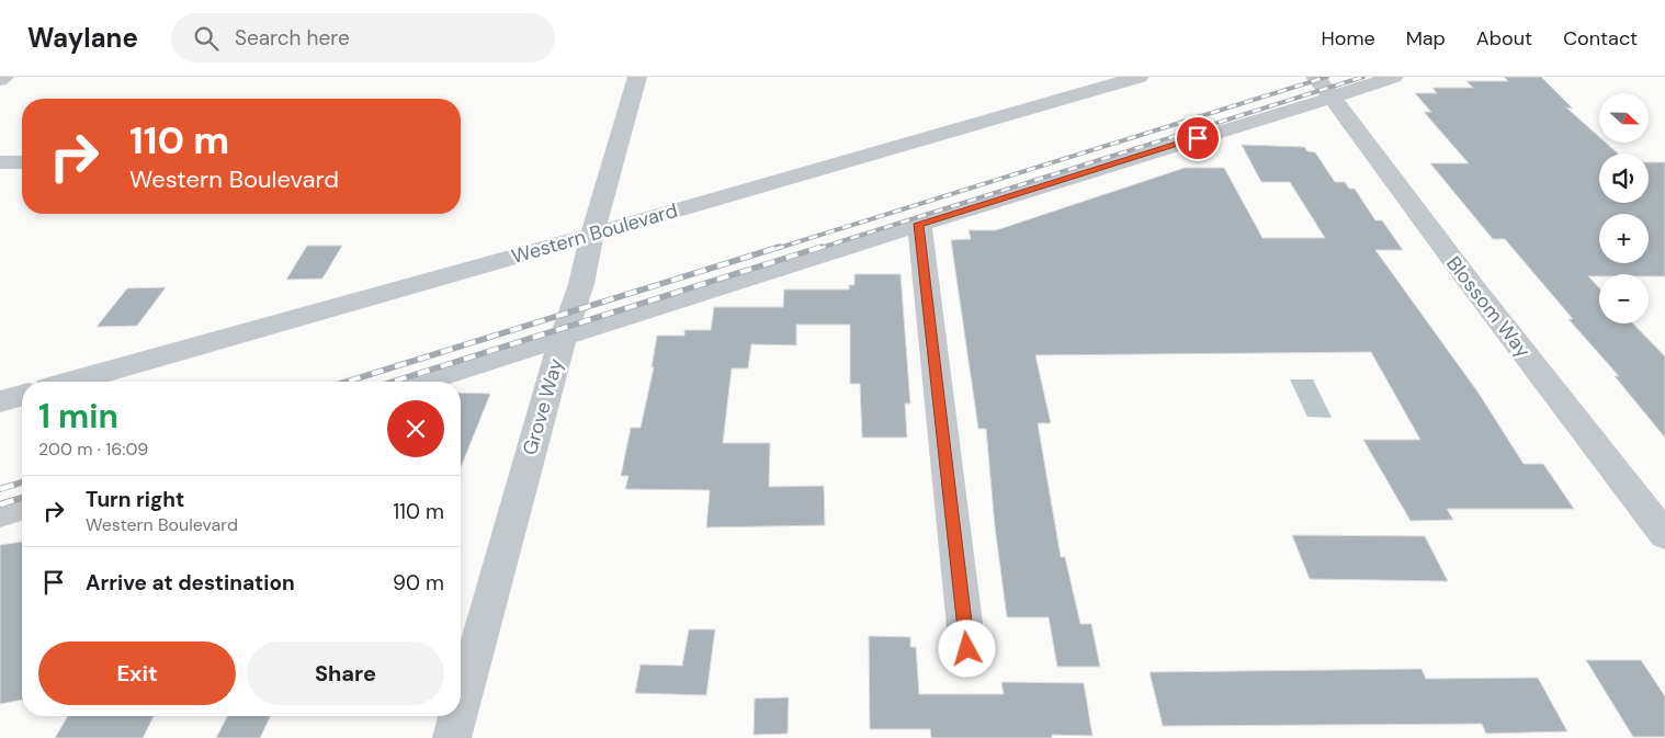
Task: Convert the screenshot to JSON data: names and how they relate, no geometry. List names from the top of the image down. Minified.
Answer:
{"streets":{"street":["Western Boulevard","Blossom Way","Grove Way"]},"crossings":[["Western Boulevard","Grove Way"]],"north":"right","page":{"header":"Waylane","search":"Search here","nav":["Home","Map","About","Contact"],"map_buttons":["+","−"],"turn":["110 m","Western Boulevard"],"heading":["1 min","200 m · 16:09"],"list":[{"name":"Turn right","note":"Western Boulevard","value":"110 m"},{"name":"Arrive at destination","value":"90 m"}],"buttons":["Exit","Share"]}}
